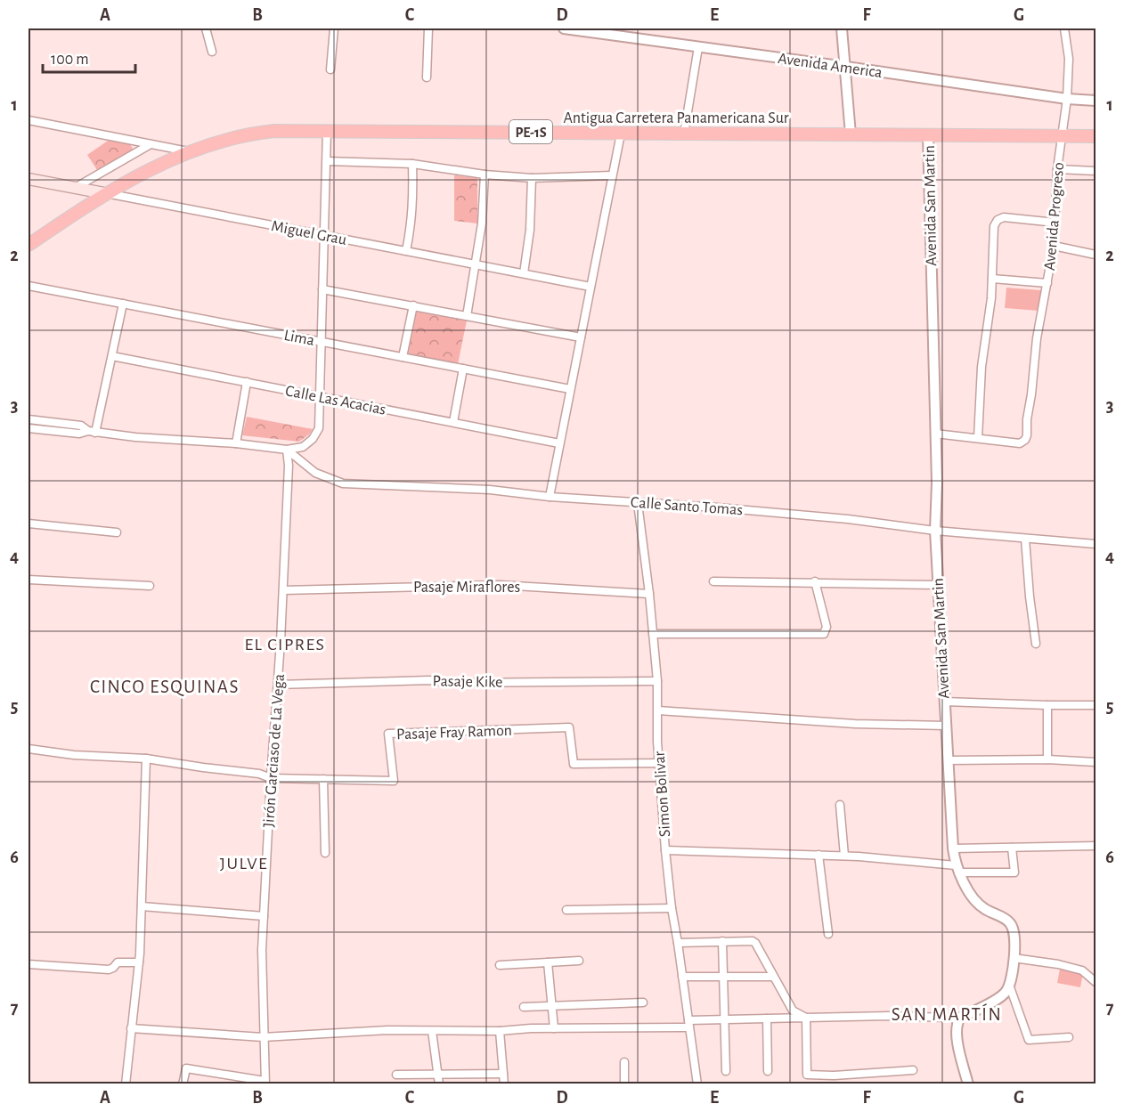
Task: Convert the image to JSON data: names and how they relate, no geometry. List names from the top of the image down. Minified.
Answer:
{"streets":{"highway":["Antigua Carretera Panamericana Sur","PE-1S"],"main road":["Miguel Grau"],"street":["Avenida America","Avenida San Martin","Avenida Progreso","Lima","Calle Las Acacias","Calle Santo Tomas","Pasaje Miraflores","Pasaje Kike","Pasaje Fray Ramon","Jirón Garciaso de La Vega","Simon Bolivar"]},"crossings":[["Avenida America","Avenida Progreso"],["Antigua Carretera Panamericana Sur","Avenida San Martin"],["Antigua Carretera Panamericana Sur","Avenida Progreso"],["Antigua Carretera Panamericana Sur","Miguel Grau"],["Avenida San Martin","Calle Santo Tomas"],["Calle Santo Tomas","Jirón Garciaso de La Vega"],["Calle Santo Tomas","Simon Bolivar"],["Pasaje Miraflores","Jirón Garciaso de La Vega"],["Pasaje Miraflores","Simon Bolivar"],["Pasaje Kike","Jirón Garciaso de La Vega"],["Pasaje Kike","Simon Bolivar"],["Pasaje Fray Ramon","Jirón Garciaso de La Vega"],["Pasaje Fray Ramon","Simon Bolivar"]],"districts":["EL CIPRES","CINCO ESQUINAS","JULVE","SAN MARTÍN"],"scale_bar":"100 m","grid":{"columns":["A","B","C","D","E","F","G"],"rows":["1","2","3","4","5","6","7"]}}
